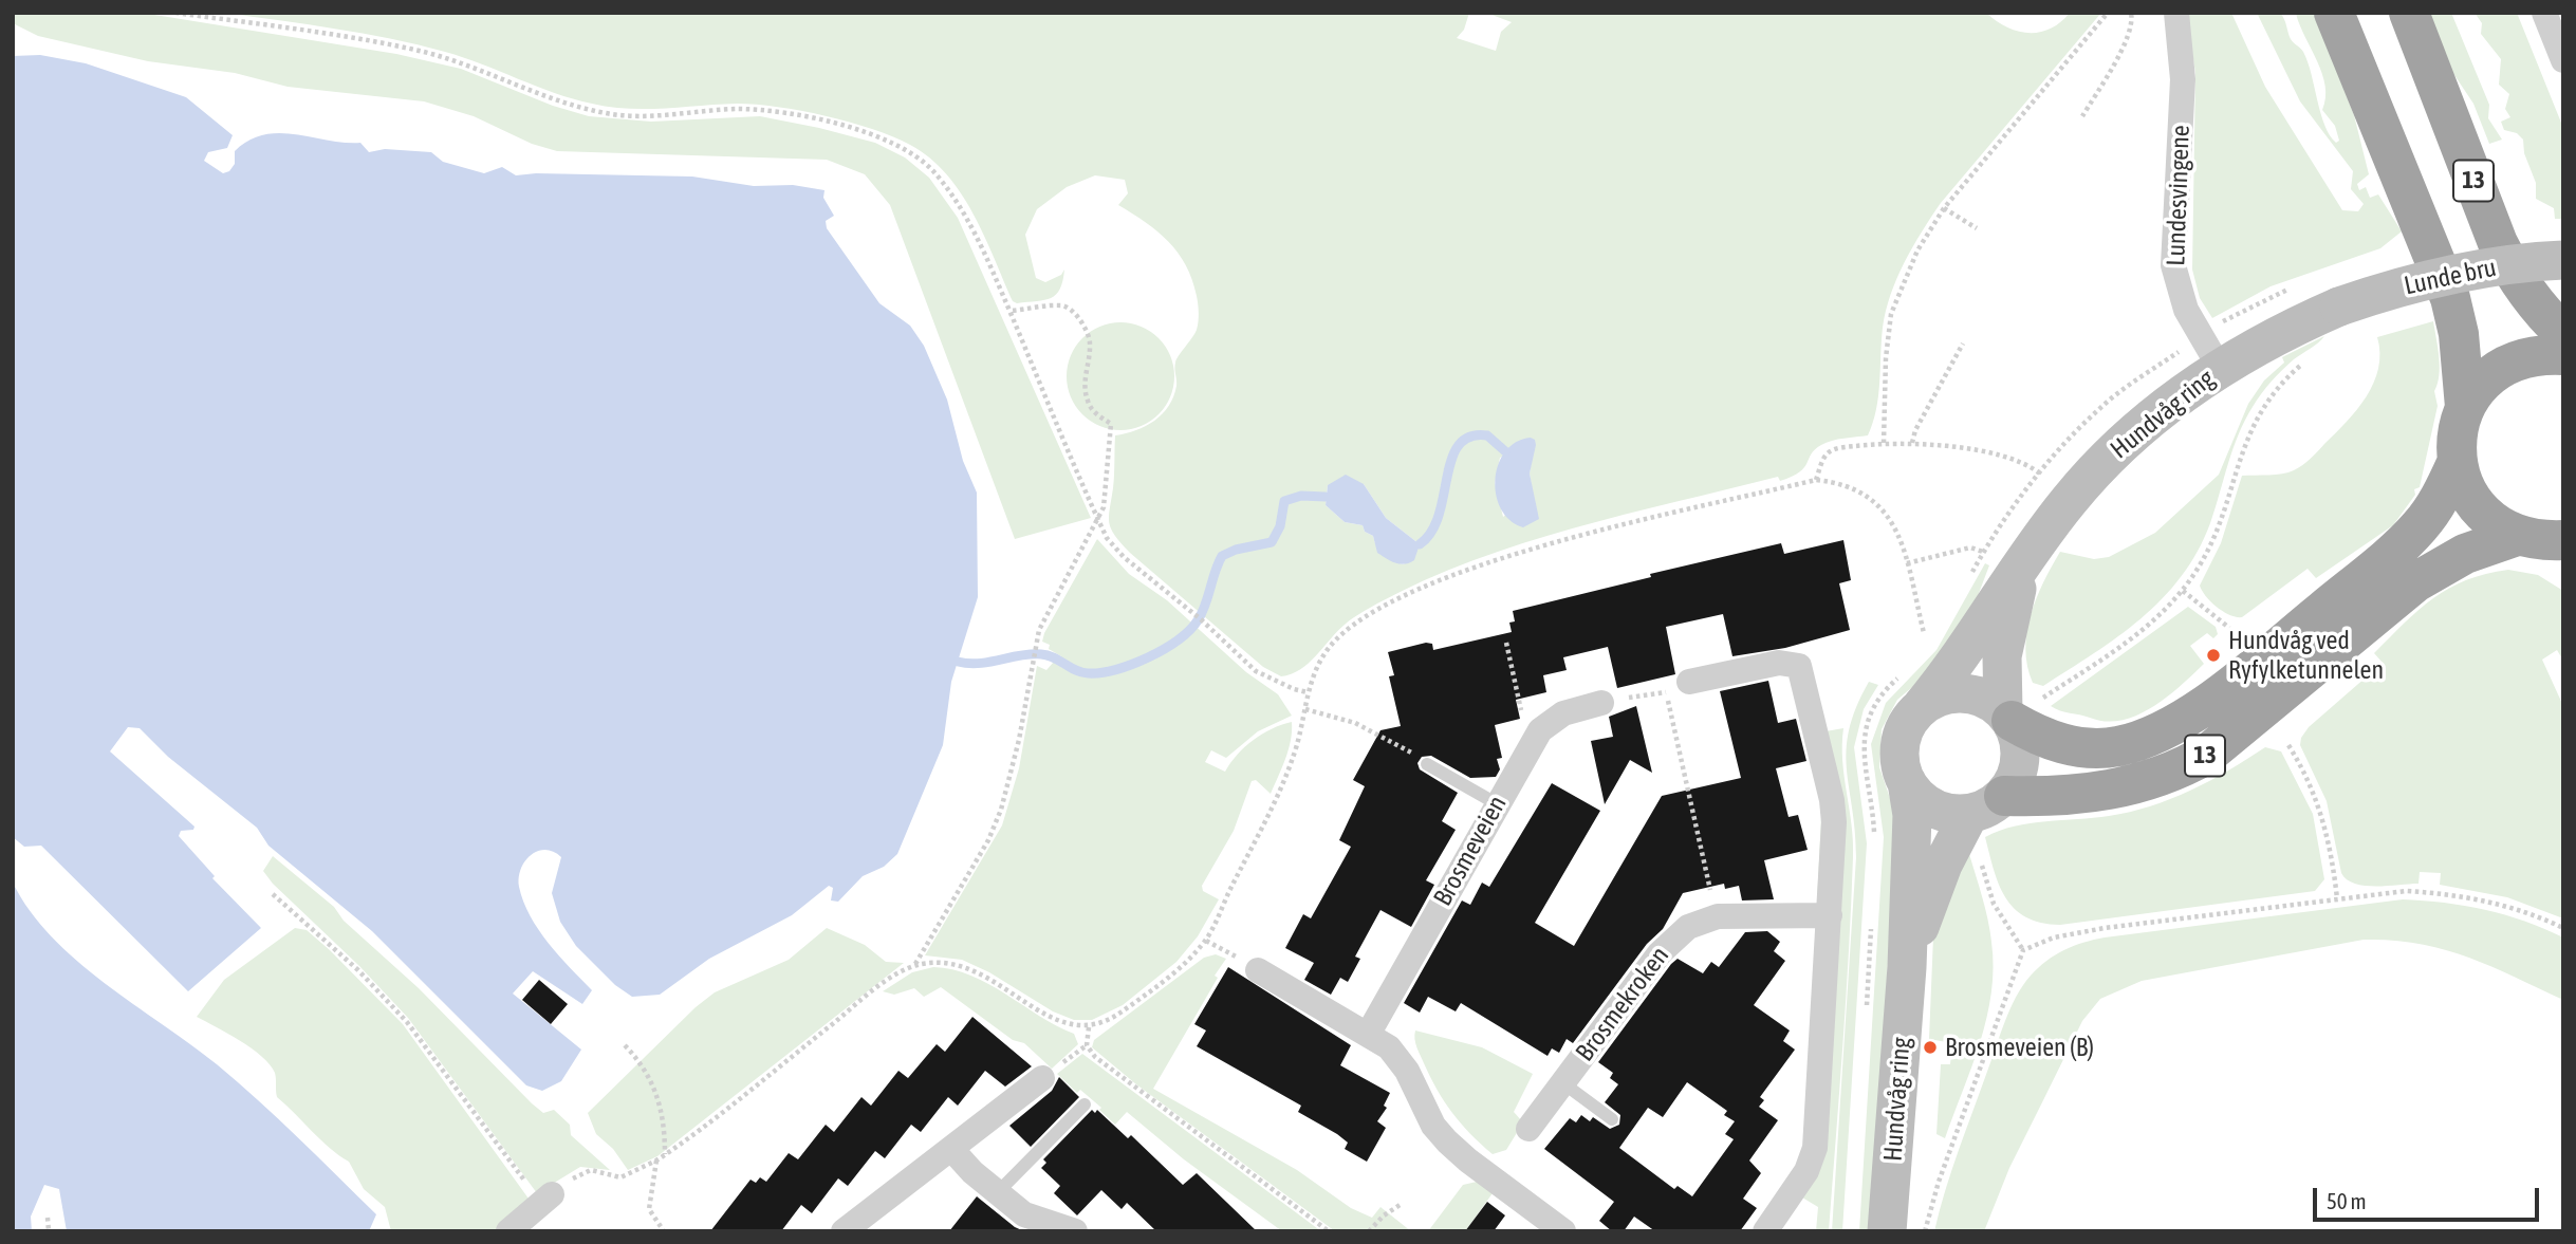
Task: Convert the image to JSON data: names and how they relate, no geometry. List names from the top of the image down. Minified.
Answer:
{"streets":{"highway":["13"],"main road":["Lunde bru","Hundvåg ring"],"street":["Lundesvingene","Brosmeveien","Brosmekroken"]},"crossings":[["13","Hundvåg ring"],["Lundesvingene","Hundvåg ring"],["Lunde bru","Hundvåg ring"]],"places":["Hundvåg ved Ryfylketunnelen","Brosmeveien (B)"],"scale_bar":"50 m"}
